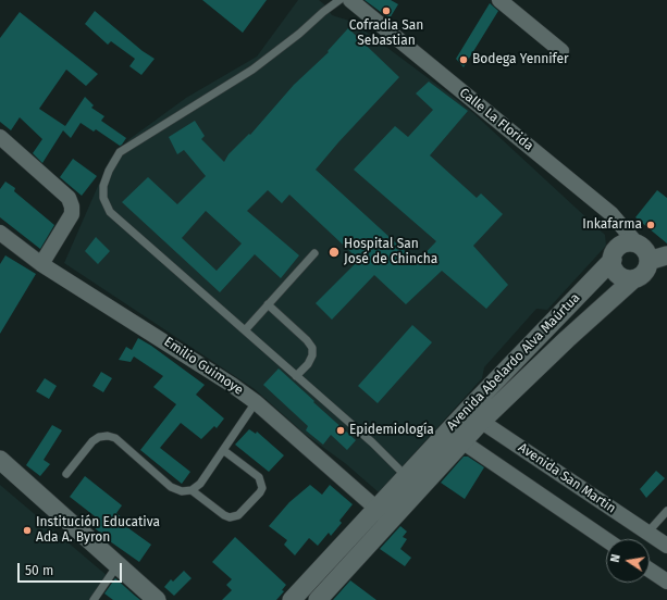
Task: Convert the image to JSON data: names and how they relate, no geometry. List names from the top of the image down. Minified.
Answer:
{"streets":{"street":["Calle La Florida","Avenida Abelardo Alva Maúrtua","Emilio Guimoye","Avenida San Martin"]},"crossings":[["Calle La Florida","Avenida Abelardo Alva Maúrtua"],["Avenida Abelardo Alva Maúrtua","Emilio Guimoye"],["Avenida Abelardo Alva Maúrtua","Avenida San Martin"]],"places":["Cofradia San Sebastian","Bodega Yennifer","Inkafarma","Hospital San José de Chincha","Epidemiología","Institución Educativa Ada A. Byron"],"scale_bar":"50 m","north":"left"}
